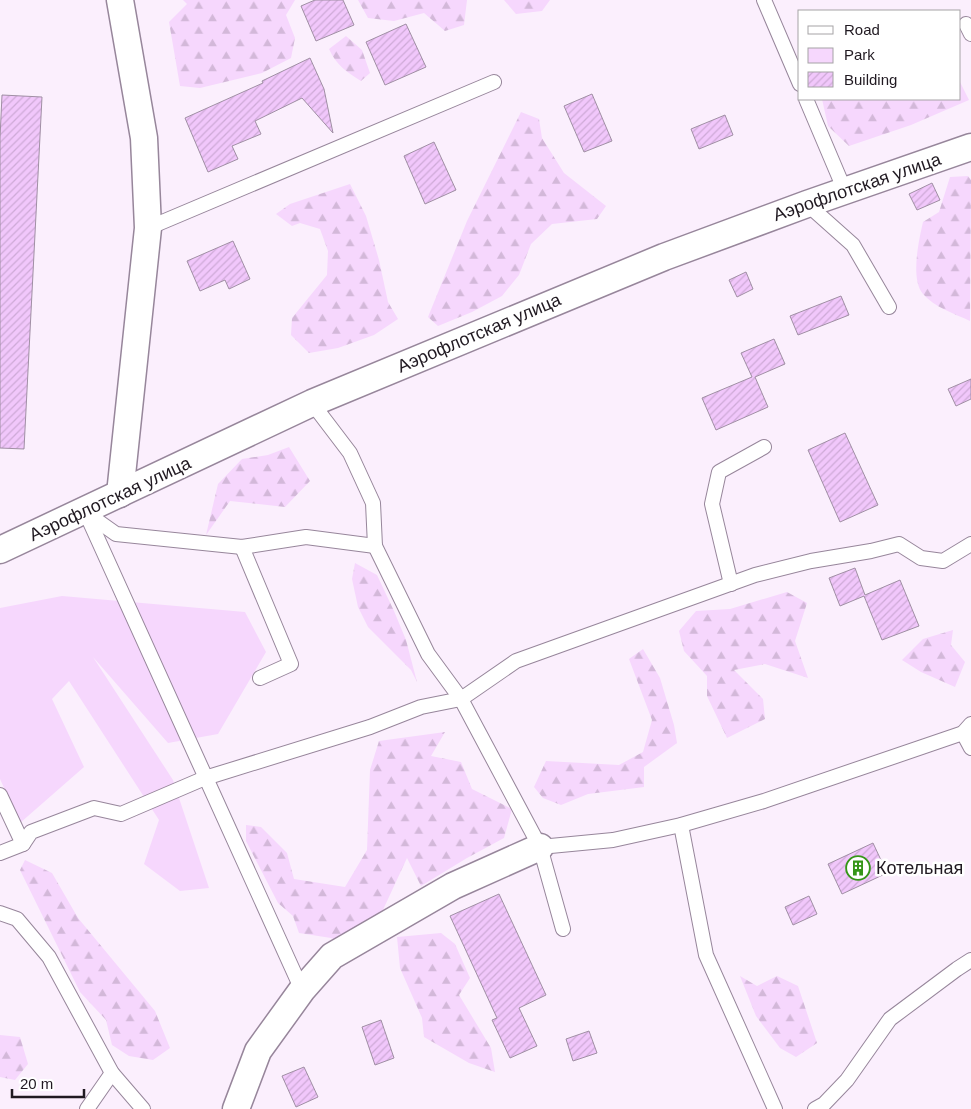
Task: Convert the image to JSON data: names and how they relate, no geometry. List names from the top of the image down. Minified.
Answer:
{"streets":{"street":["Аэрофлотская улица"]},"places":{"building":["Котельная"]},"legend":["Road","Park","Building"],"scale_bar":"20 m"}
